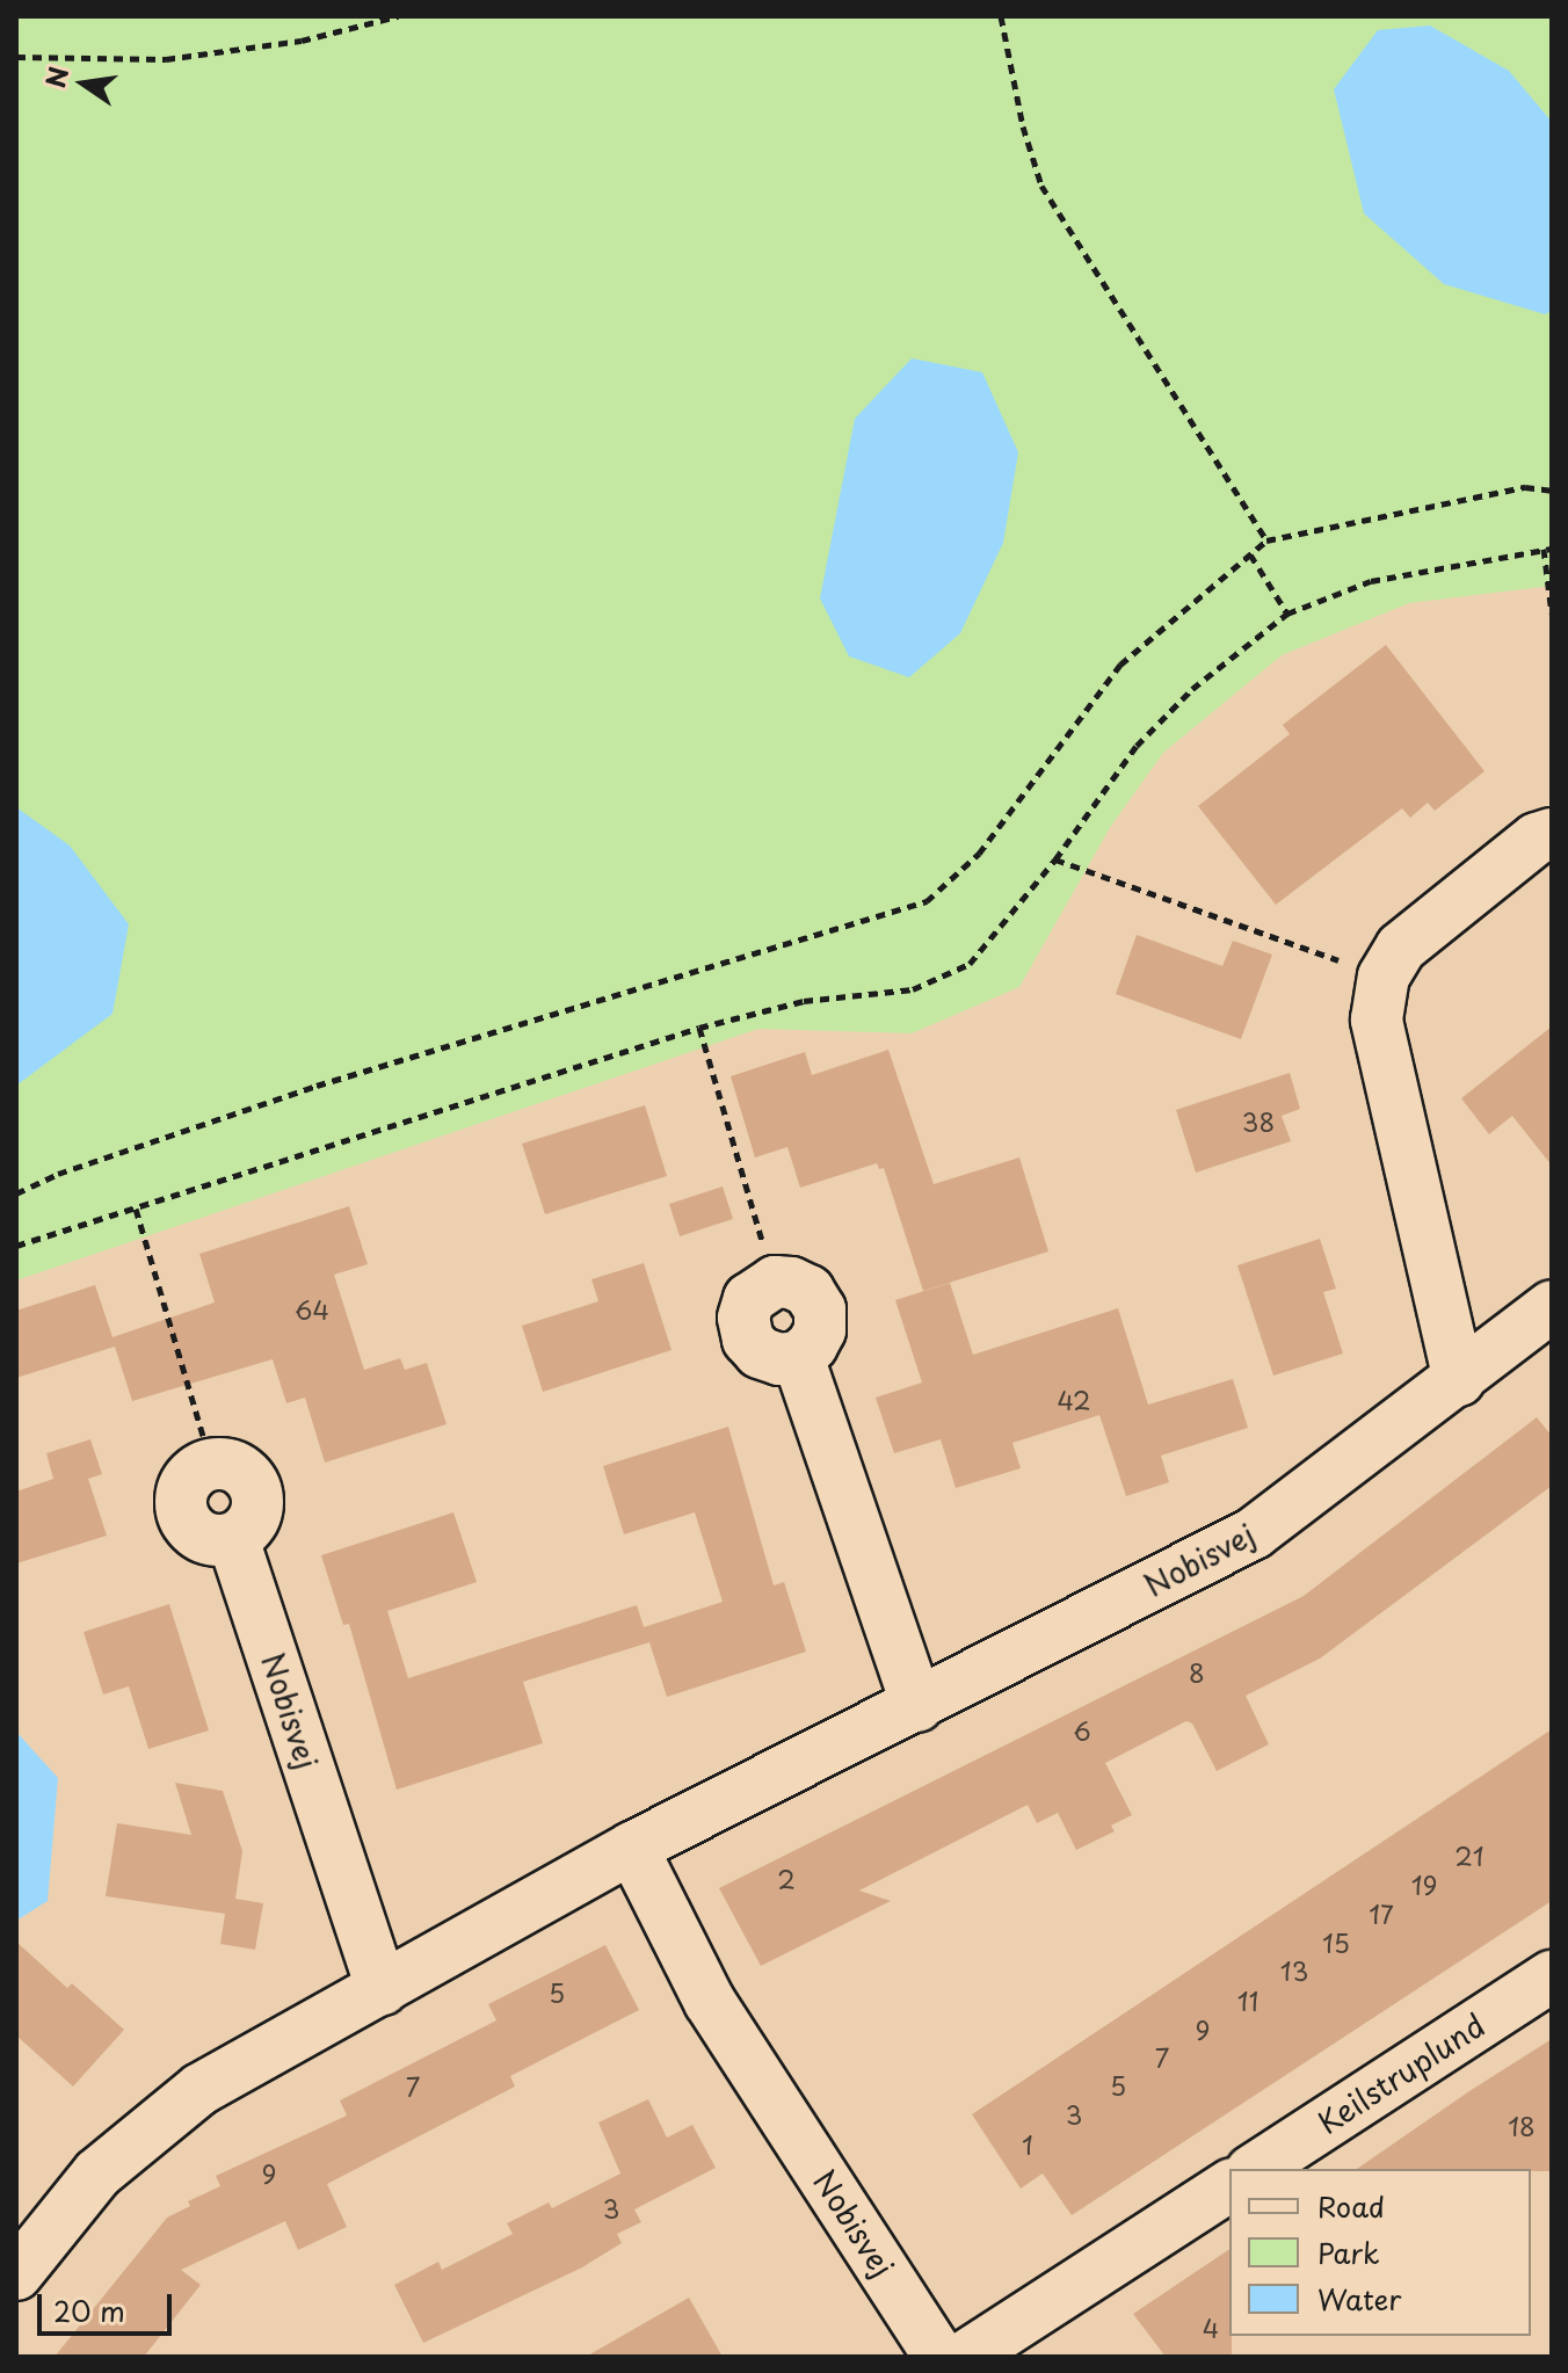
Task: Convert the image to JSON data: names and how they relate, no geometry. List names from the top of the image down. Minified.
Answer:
{"streets":{"street":["Nobisvej","Keilstruplund"]},"house_numbers":["38","64","42","8","6","21","2","19","17","15","13","5","11","9","7","5","7","3","18","1","9","3","4"],"legend":["Road","Park","Water"],"scale_bar":"20 m","north":"left"}
